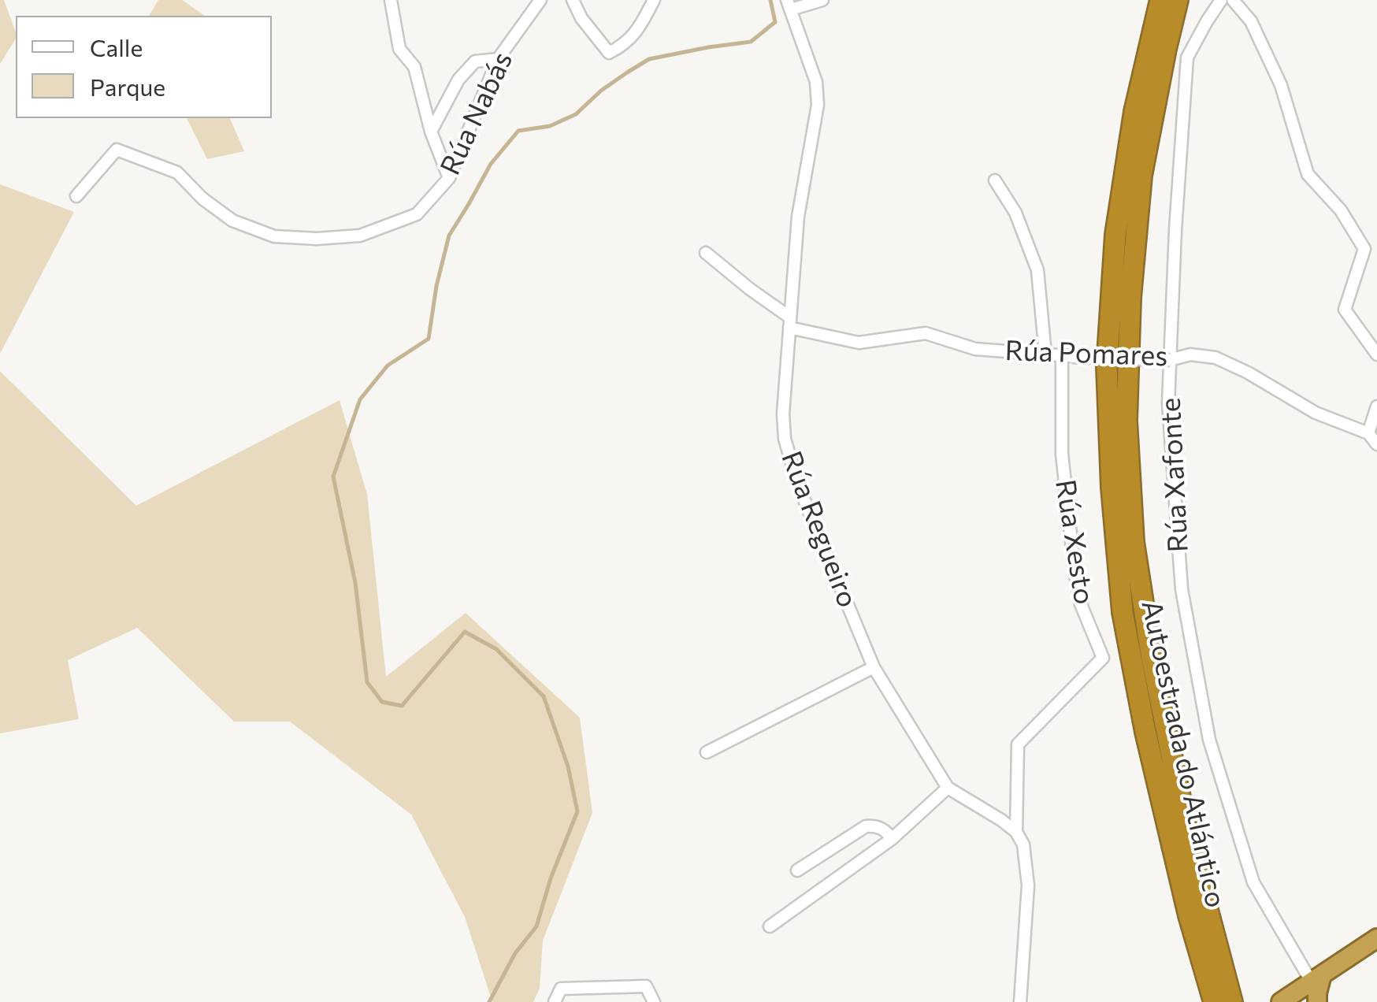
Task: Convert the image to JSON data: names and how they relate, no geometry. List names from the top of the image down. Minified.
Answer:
{"streets":{"highway":["Autoestrada do Atlántico"],"street":["Rúa Nabás","Rúa Pomares","Rúa Xafonte","Rúa Regueiro","Rúa Xesto"]},"crossings":[["Rúa Pomares","Rúa Xafonte"],["Rúa Pomares","Rúa Regueiro"],["Rúa Pomares","Rúa Xesto"],["Rúa Regueiro","Rúa Xesto"]],"legend":["Calle","Parque"]}
